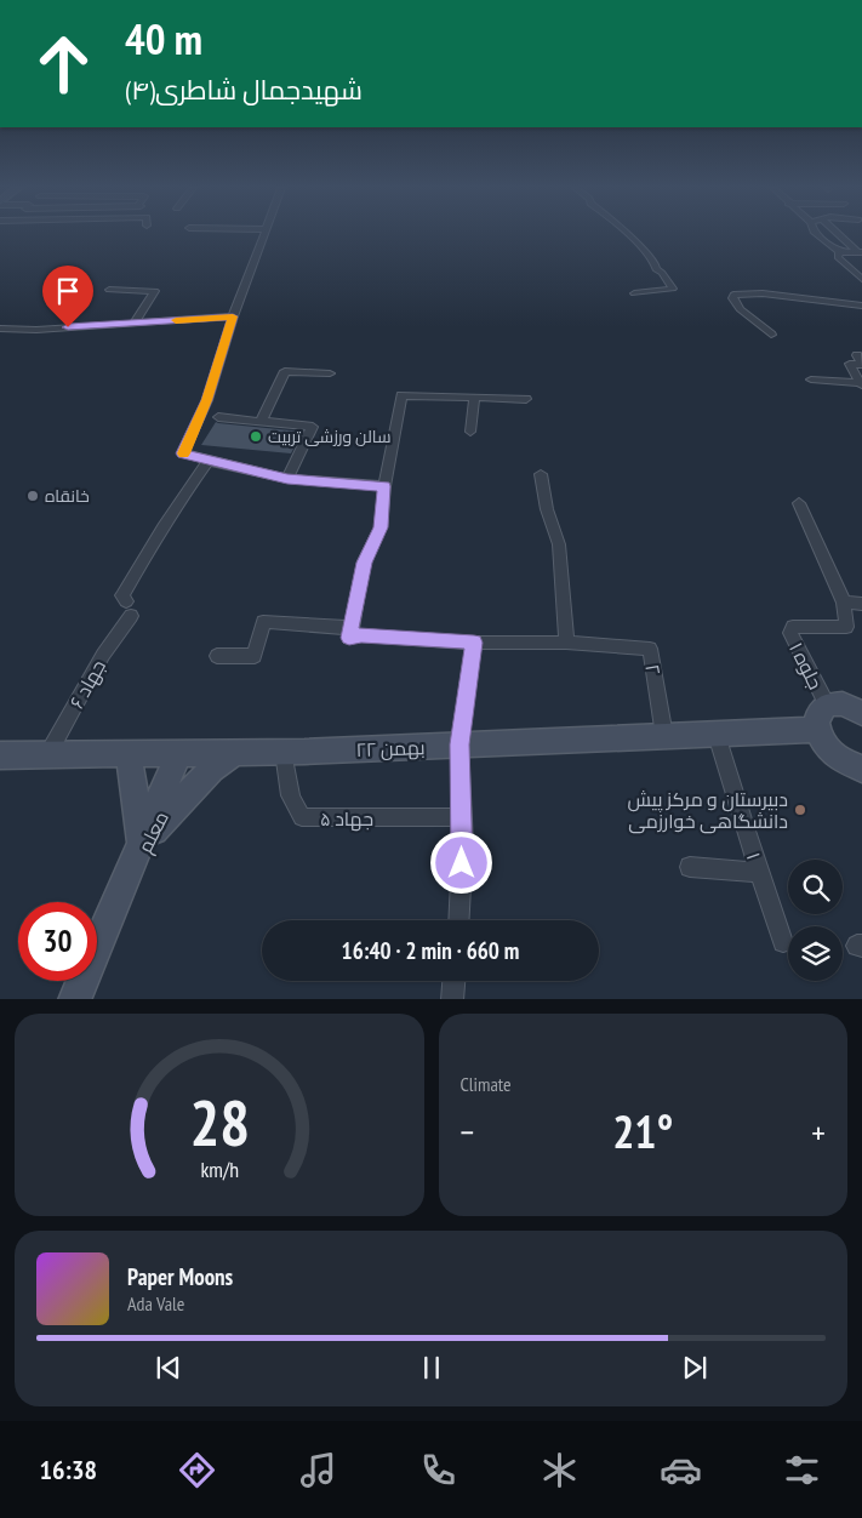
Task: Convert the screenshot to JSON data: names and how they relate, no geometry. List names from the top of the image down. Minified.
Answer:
{"streets":{"main road":["۲۲ بهمن","معلم"],"street":["جلوه ۱","۲","جهاد ۶","جهاد ۵","۱"]},"crossings":[["۲","۲۲ بهمن"],["جهاد ۶","۲۲ بهمن"],["۲۲ بهمن","جهاد ۵"],["۲۲ بهمن","معلم"],["۲۲ بهمن","۱"]],"places":["سالن ورزشی تربیت","خانقاه","دبیرستان و مرکز پیش دانشگاهی خوارزمی"],"page":{"turn":["40 m","شهیدجمال شاطری(۴)"],"limit":"30","trip":"16:40 · 2 min · 660 m","tile":"Climate","heat":["−","21°","+"],"song":["Paper Moons","Ada Vale"],"tabs":"16:38","gauge":["28","km/h"]}}
